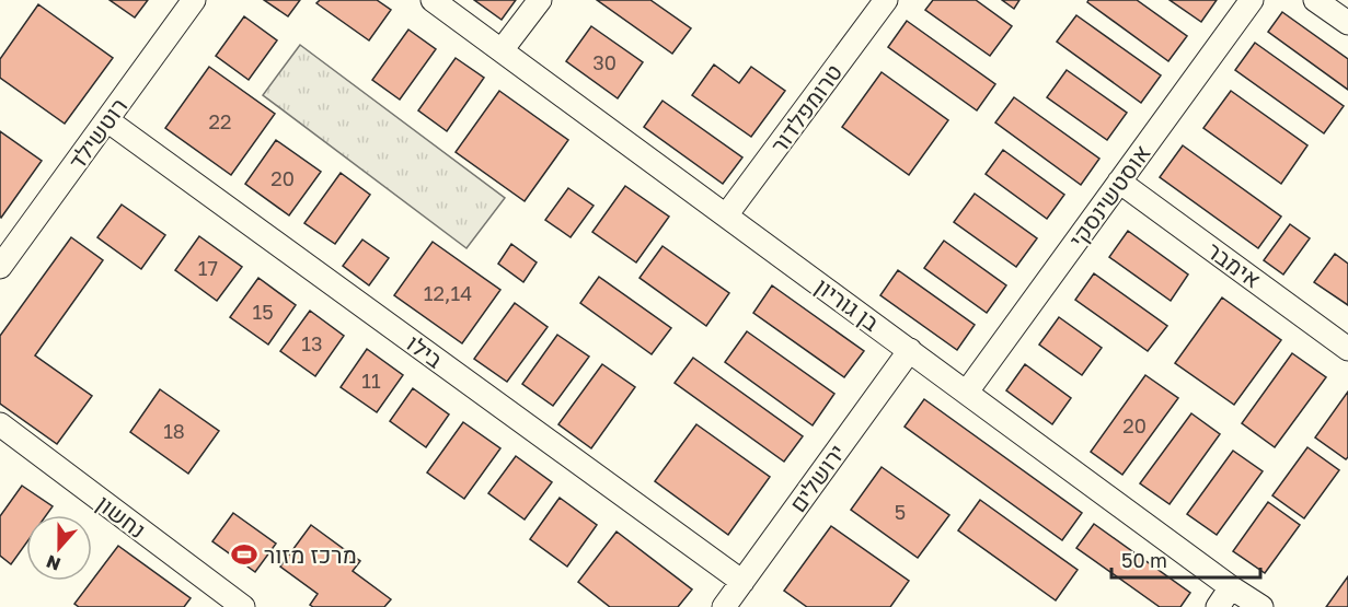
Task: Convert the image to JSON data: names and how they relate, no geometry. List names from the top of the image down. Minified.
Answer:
{"streets":{"street":["טרומפלדור","רוטשילד","אוסטשינסקי","אימבר","בן גוריון","בילו","ירושלים","נחשון"]},"crossings":[["טרומפלדור","בן גוריון"],["רוטשילד","בילו"],["אוסטשינסקי","אימבר"],["אוסטשינסקי","בן גוריון"],["בן גוריון","ירושלים"],["בילו","ירושלים"]],"places":{"sports":["מרכז מזור"]},"house_numbers":["30","22","20","17","12,14","15","13","11","20","18","5"],"scale_bar":"50 m","north":"bottom"}
